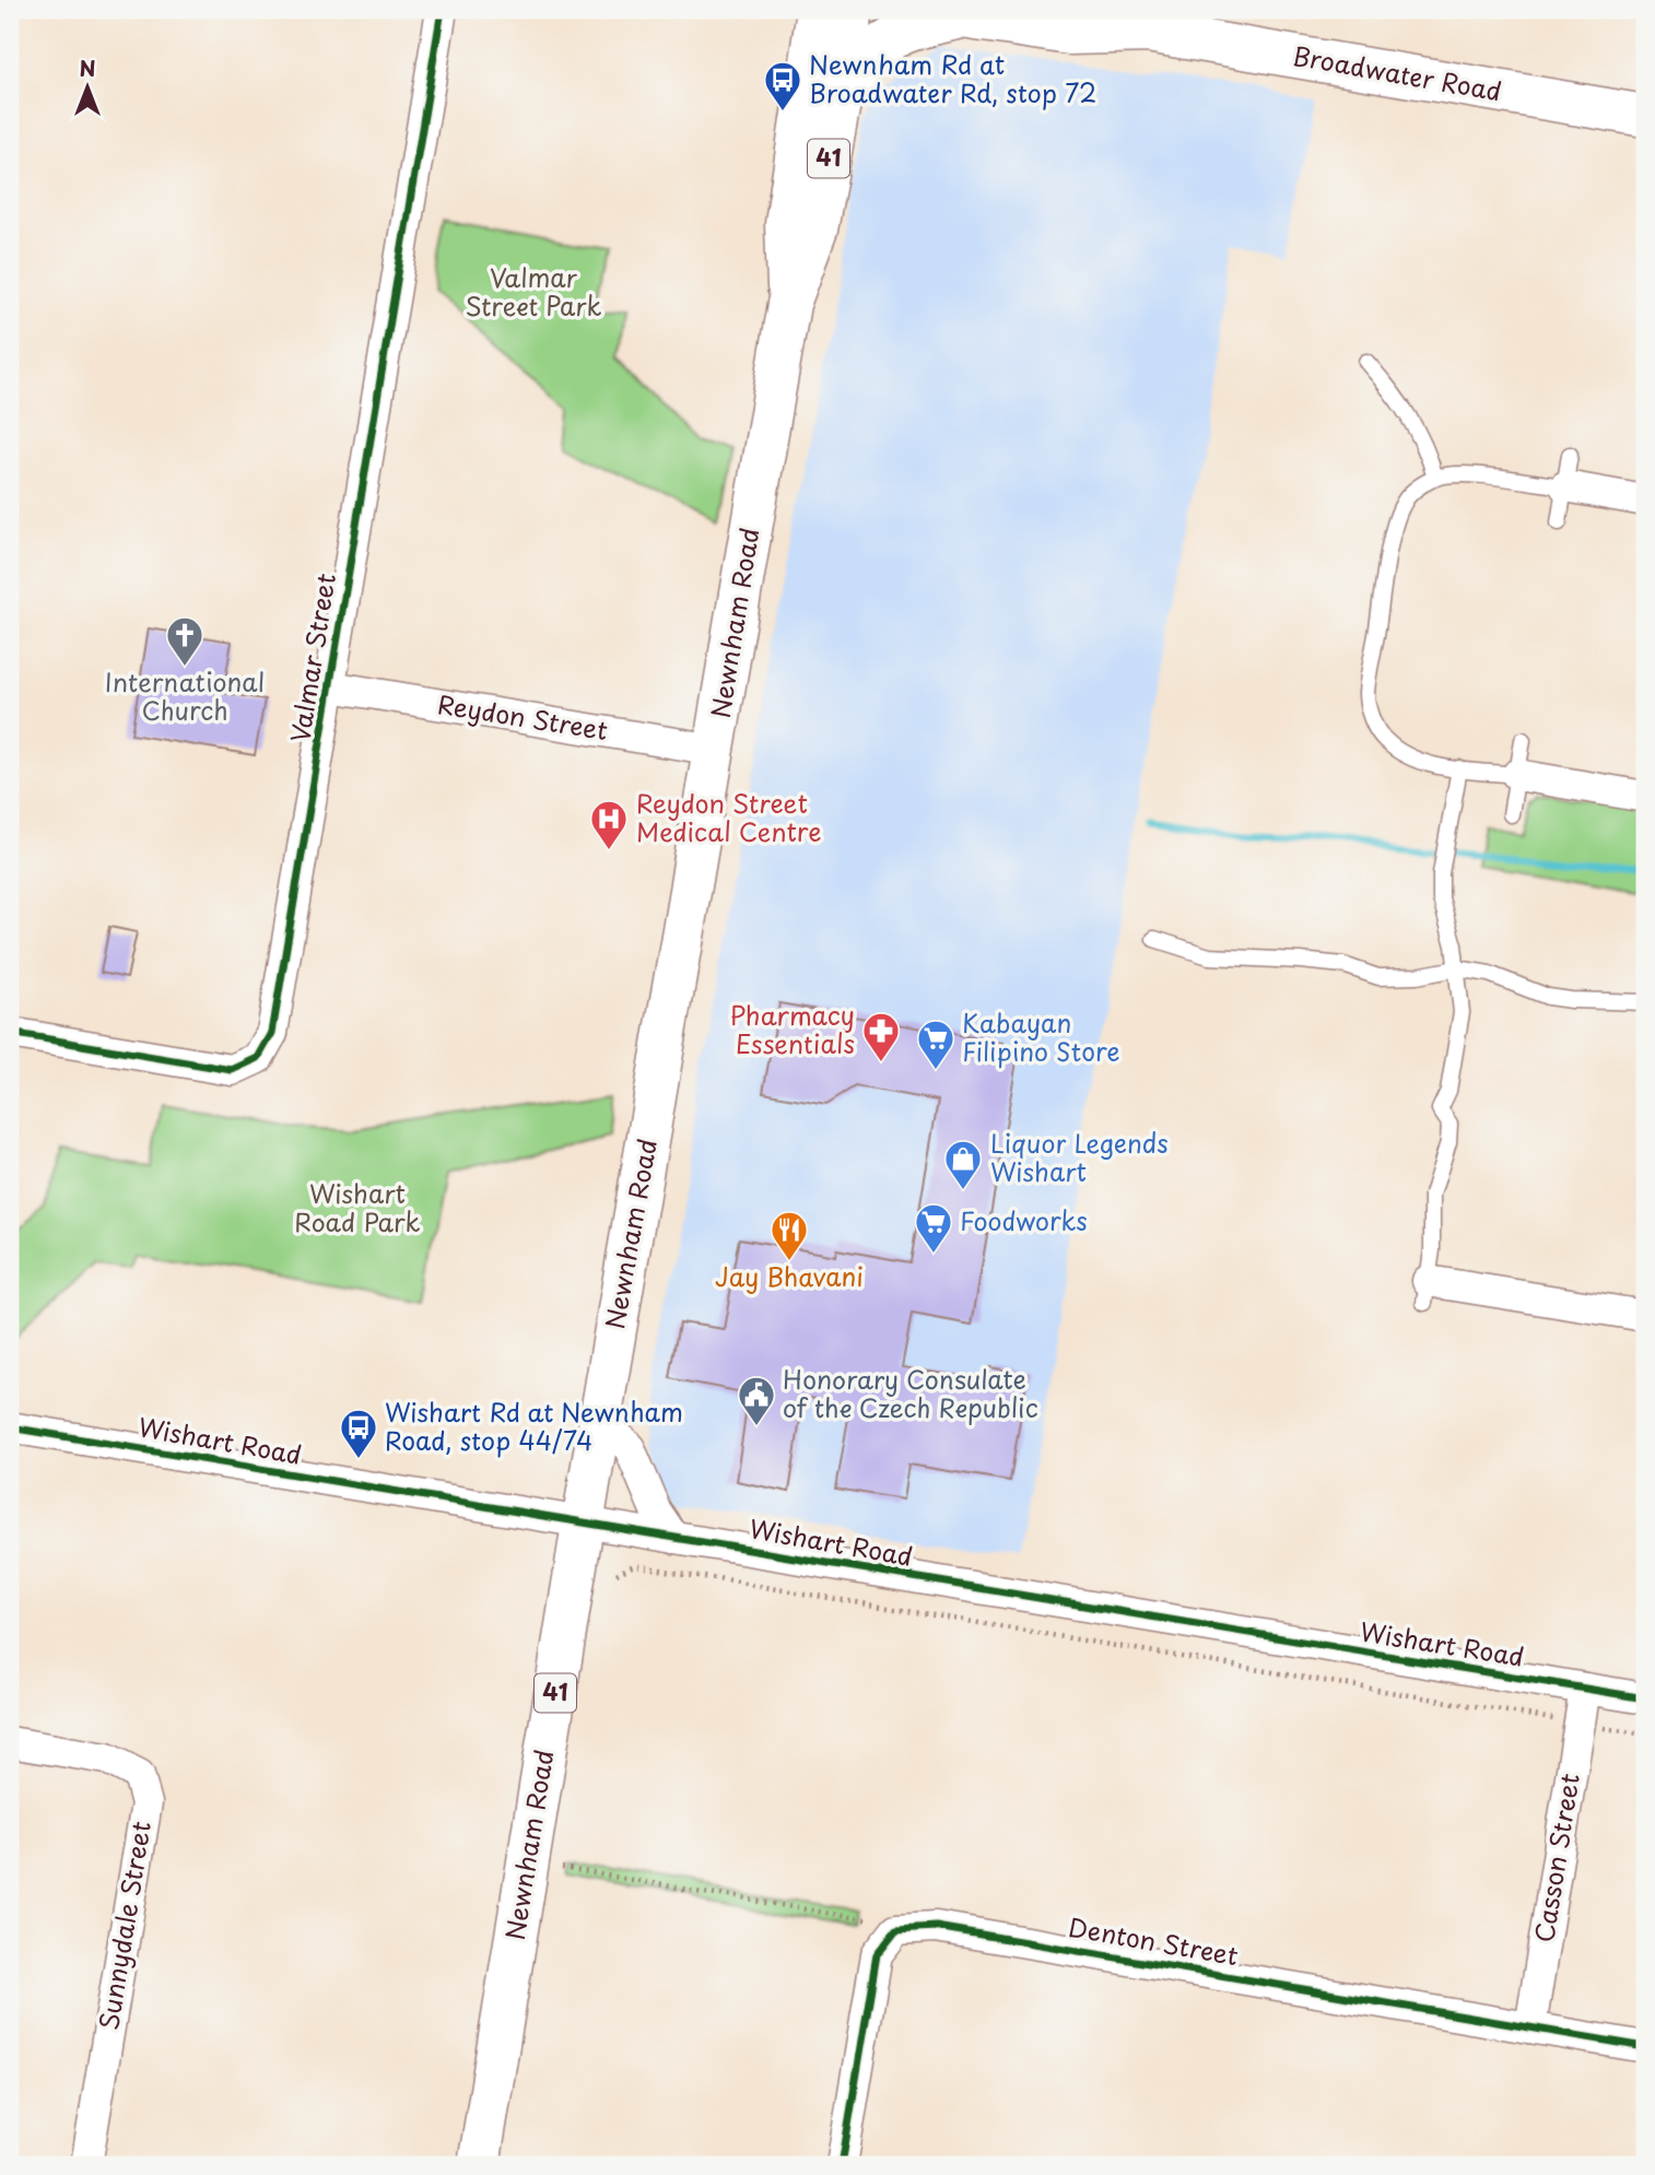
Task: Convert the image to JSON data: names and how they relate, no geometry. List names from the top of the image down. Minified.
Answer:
{"streets":{"main road":["Broadwater Road","41","Newnham Road"],"street":["Valmar Street","Reydon Street","Wishart Road","Casson Street","Sunnydale Street","Denton Street"]},"crossings":[["Newnham Road","Reydon Street"],["Newnham Road","Wishart Road"],["Valmar Street","Reydon Street"],["Wishart Road","Casson Street"],["Casson Street","Denton Street"]],"parks":["Valmar Street Park","Wishart Road Park"],"places":{"bus stop":["Newnham Rd at Broadwater Rd, stop 72","Wishart Rd at Newnham Road, stop 44/74"],"church":["International Church"],"hospital":["Reydon Street Medical Centre"],"pharmacy":["Pharmacy Essentials"],"supermarket":["Kabayan Filipino Store","Foodworks"],"shop":["Liquor Legends Wishart"],"restaurant":["Jay Bhavani"],"public building":["Honorary Consulate of the Czech Republic"]},"north":"top"}
